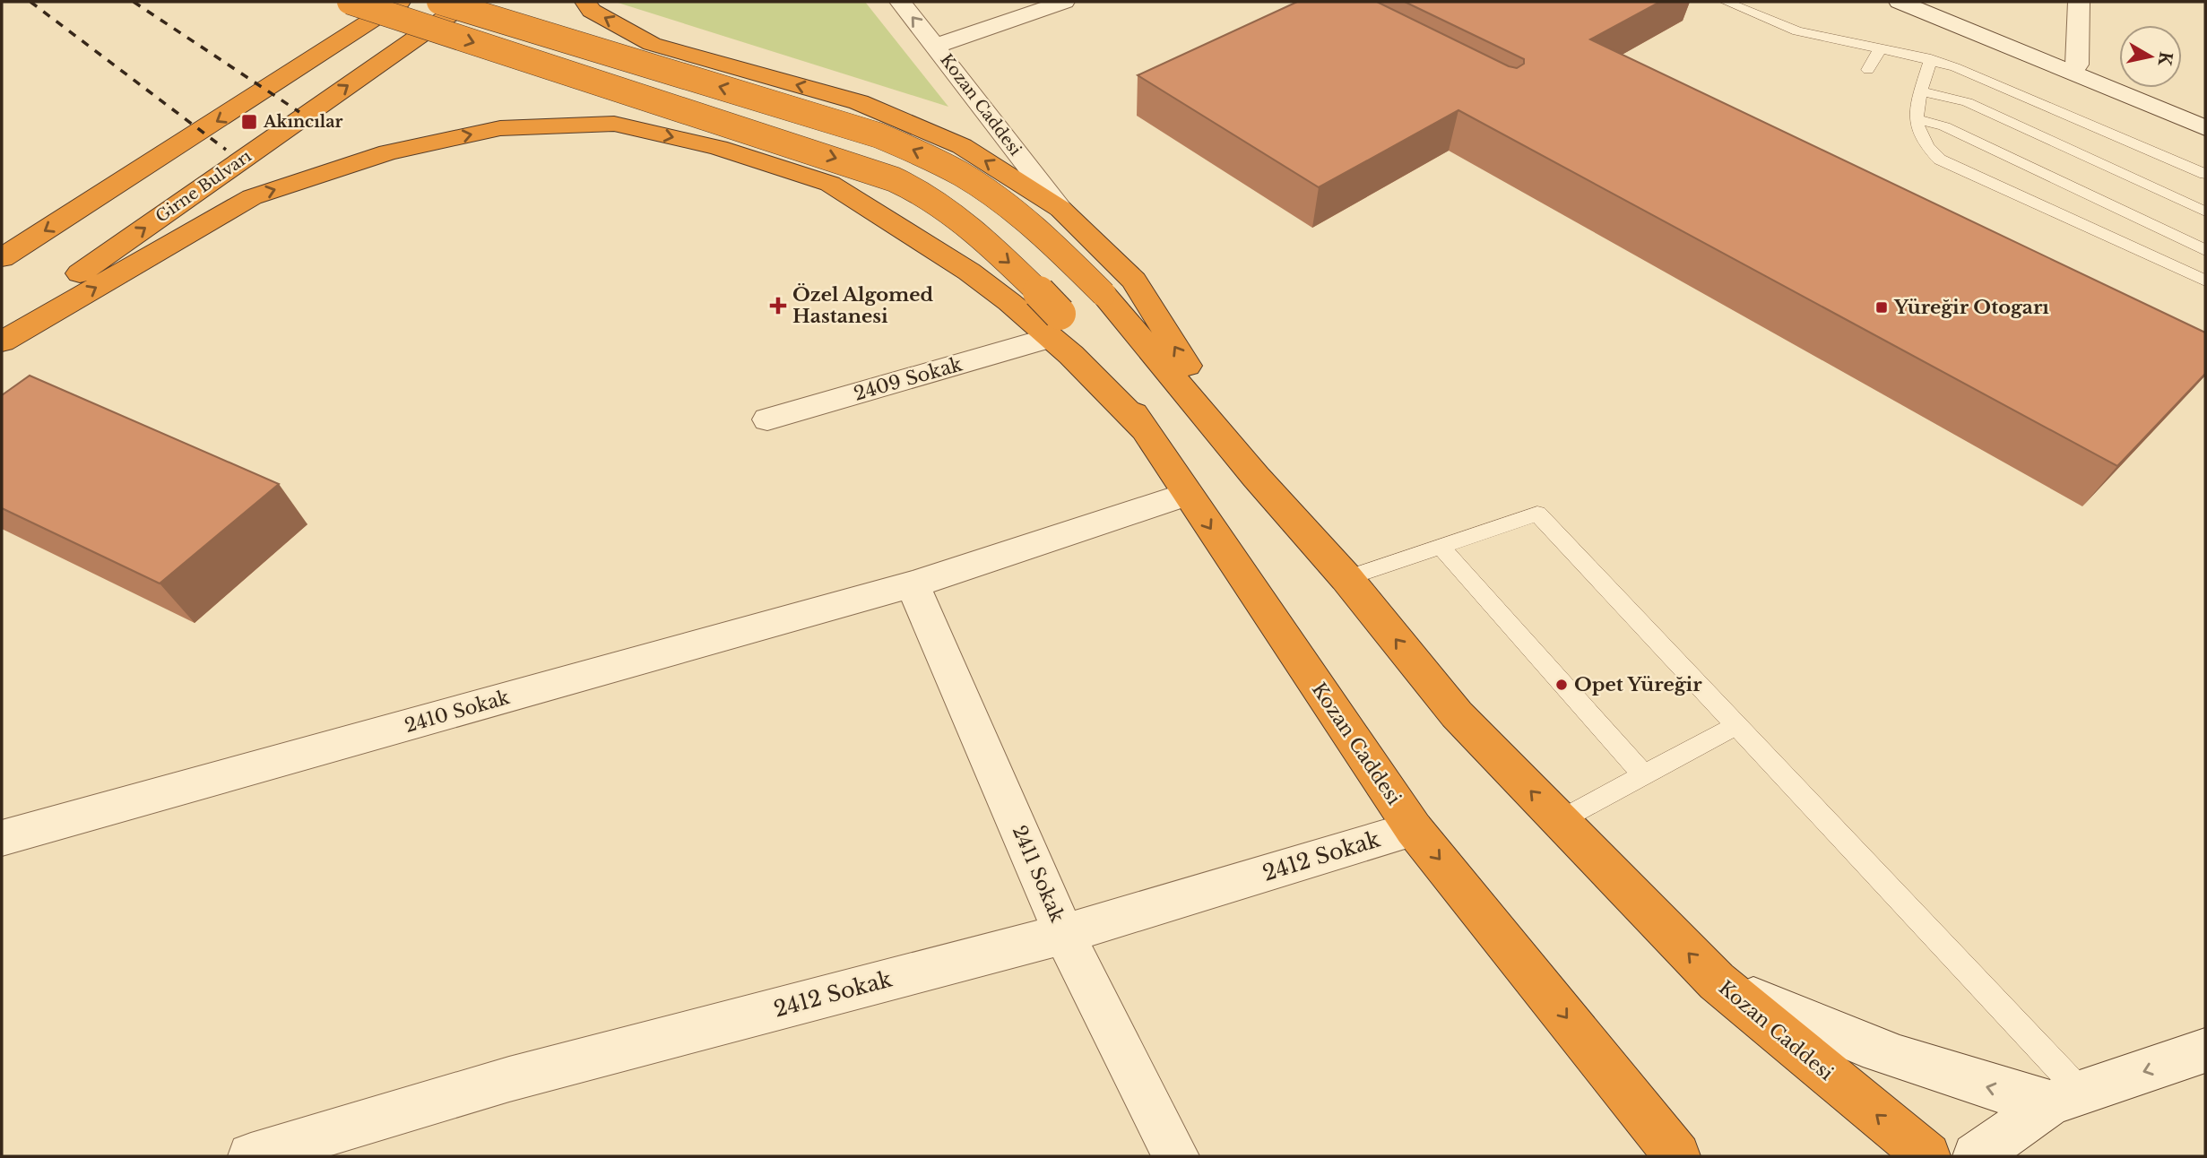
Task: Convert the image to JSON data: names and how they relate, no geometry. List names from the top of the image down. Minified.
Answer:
{"streets":{"highway":["Kozan Caddesi","Girne Bulvarı"],"street":["2409 Sokak","2410 Sokak","2412 Sokak","2411 Sokak"]},"crossings":[["Kozan Caddesi","2409 Sokak"],["Kozan Caddesi","2410 Sokak"],["Kozan Caddesi","2412 Sokak"],["2410 Sokak","2411 Sokak"],["2412 Sokak","2411 Sokak"]],"places":{"transit":["Akıncılar","Yüreğir Otogarı"],"health":["Özel Algomed Hastanesi"],"other":["Opet Yüreğir"]},"north":"right"}
